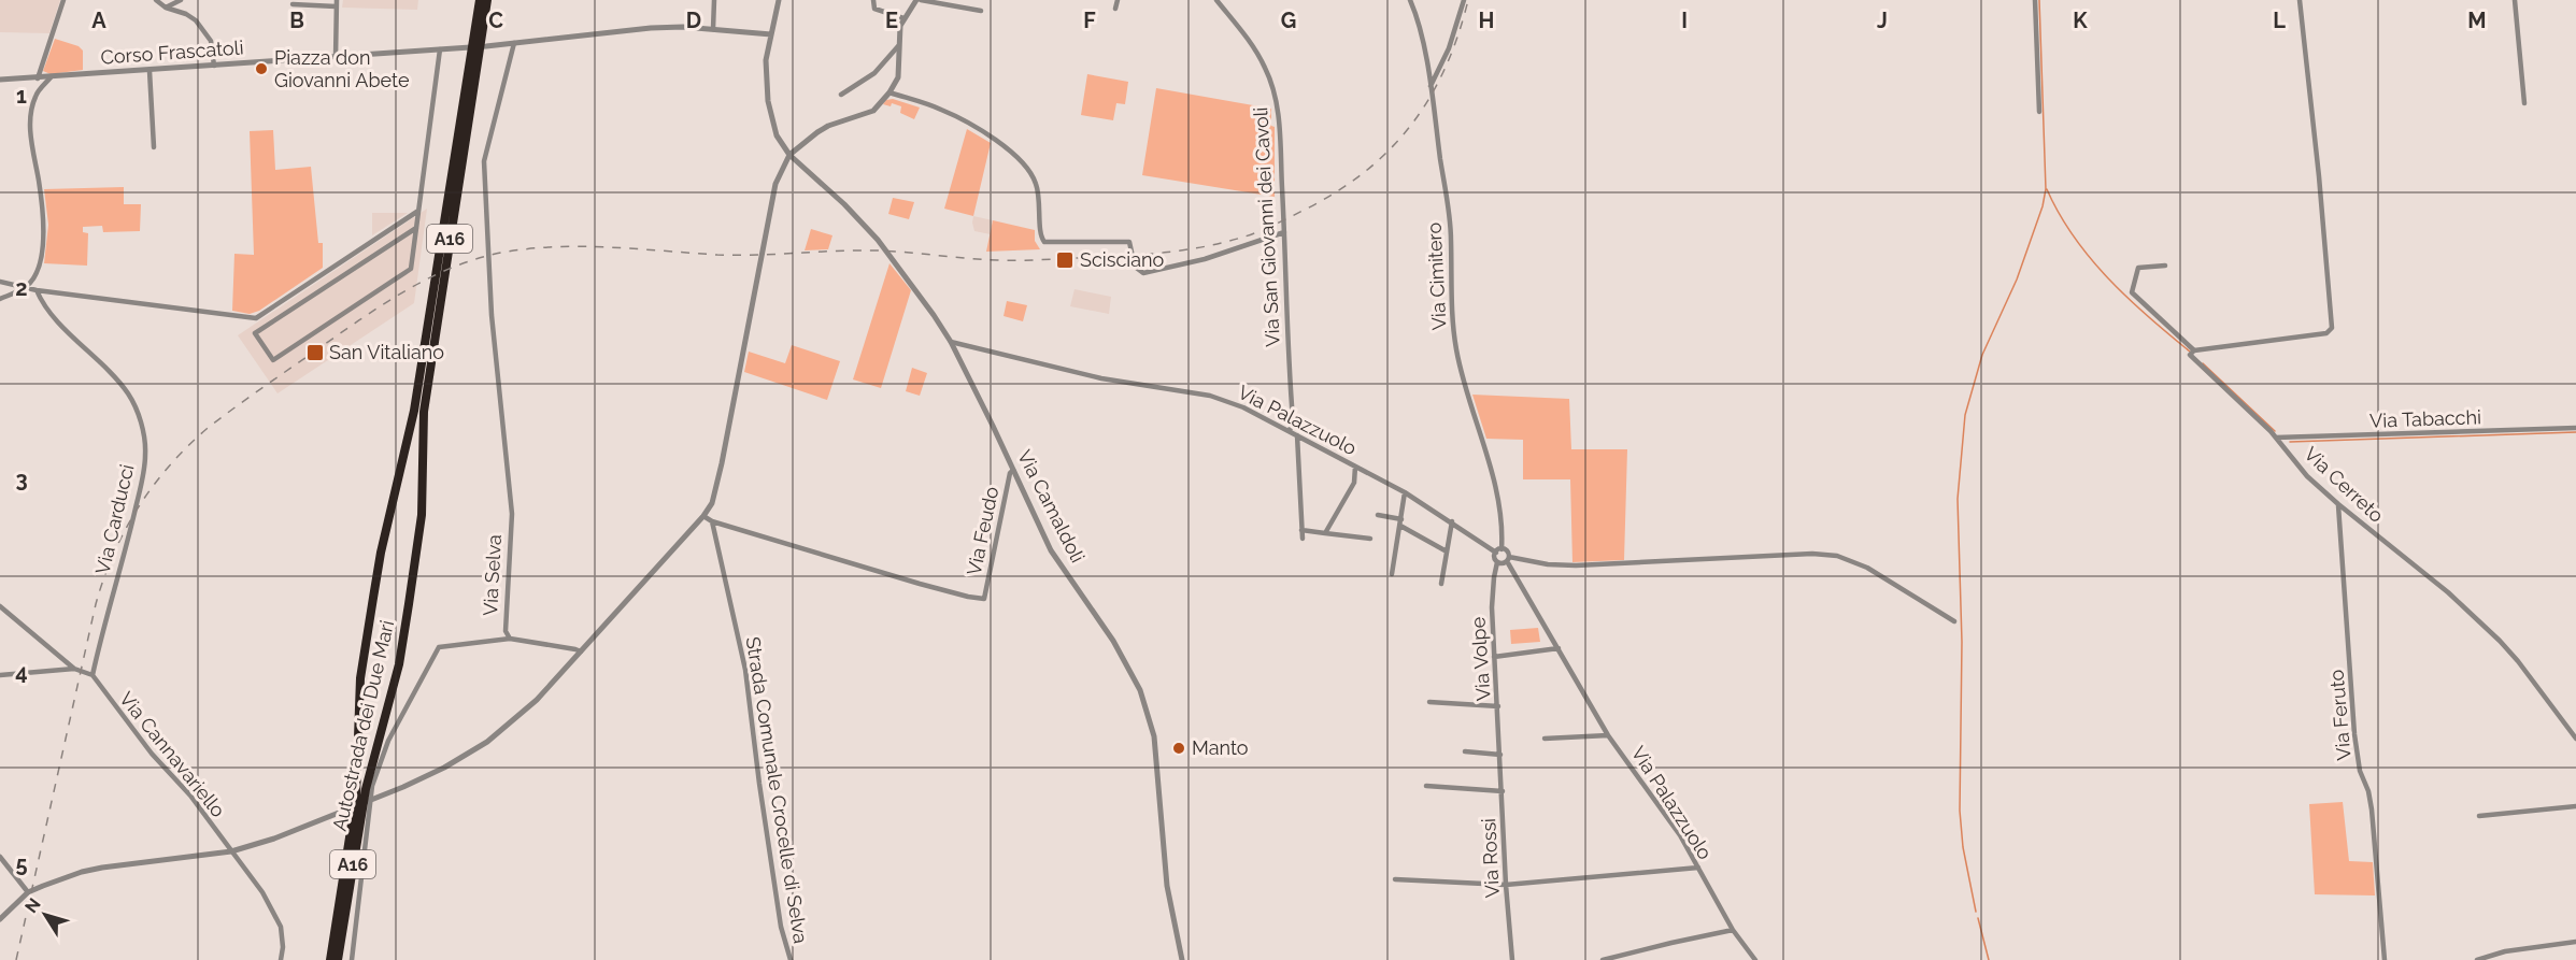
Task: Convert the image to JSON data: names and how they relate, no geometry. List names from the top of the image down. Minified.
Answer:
{"streets":{"highway":["A16","Autostrada dei Due Mari"],"street":["Corso Frascatoli","Via San Giovanni dei Cavoli","Via Cimitero","Via Tabacchi","Via Palazzuolo","Via Cerreto","Via Camaldoli","Via Carducci","Via Feudo","Via Selva","Via Volpe","Via Feruto","Via Cannavariello","Strada Comunale Crocelle di Selva","Via Rossi"]},"crossings":[["Corso Frascatoli","Via Camaldoli"],["Corso Frascatoli","Via Selva"],["Via San Giovanni dei Cavoli","Via Palazzuolo"],["Via Cimitero","Via Palazzuolo"],["Via Cimitero","Via Volpe"],["Via Tabacchi","Via Cerreto"],["Via Palazzuolo","Via Camaldoli"],["Via Cerreto","Via Feruto"],["Via Camaldoli","Via Feudo"],["Via Carducci","Via Cannavariello"],["Via Feudo","Strada Comunale Crocelle di Selva"],["Via Volpe","Via Rossi"]],"places":{"other":["Piazza don Giovanni Abete","Manto"],"transit":["Scisciano","San Vitaliano"]},"north":"top left","grid":{"columns":["A","B","C","D","E","F","G","H","I","J","K","L","M"],"rows":["1","2","3","4","5"]}}
